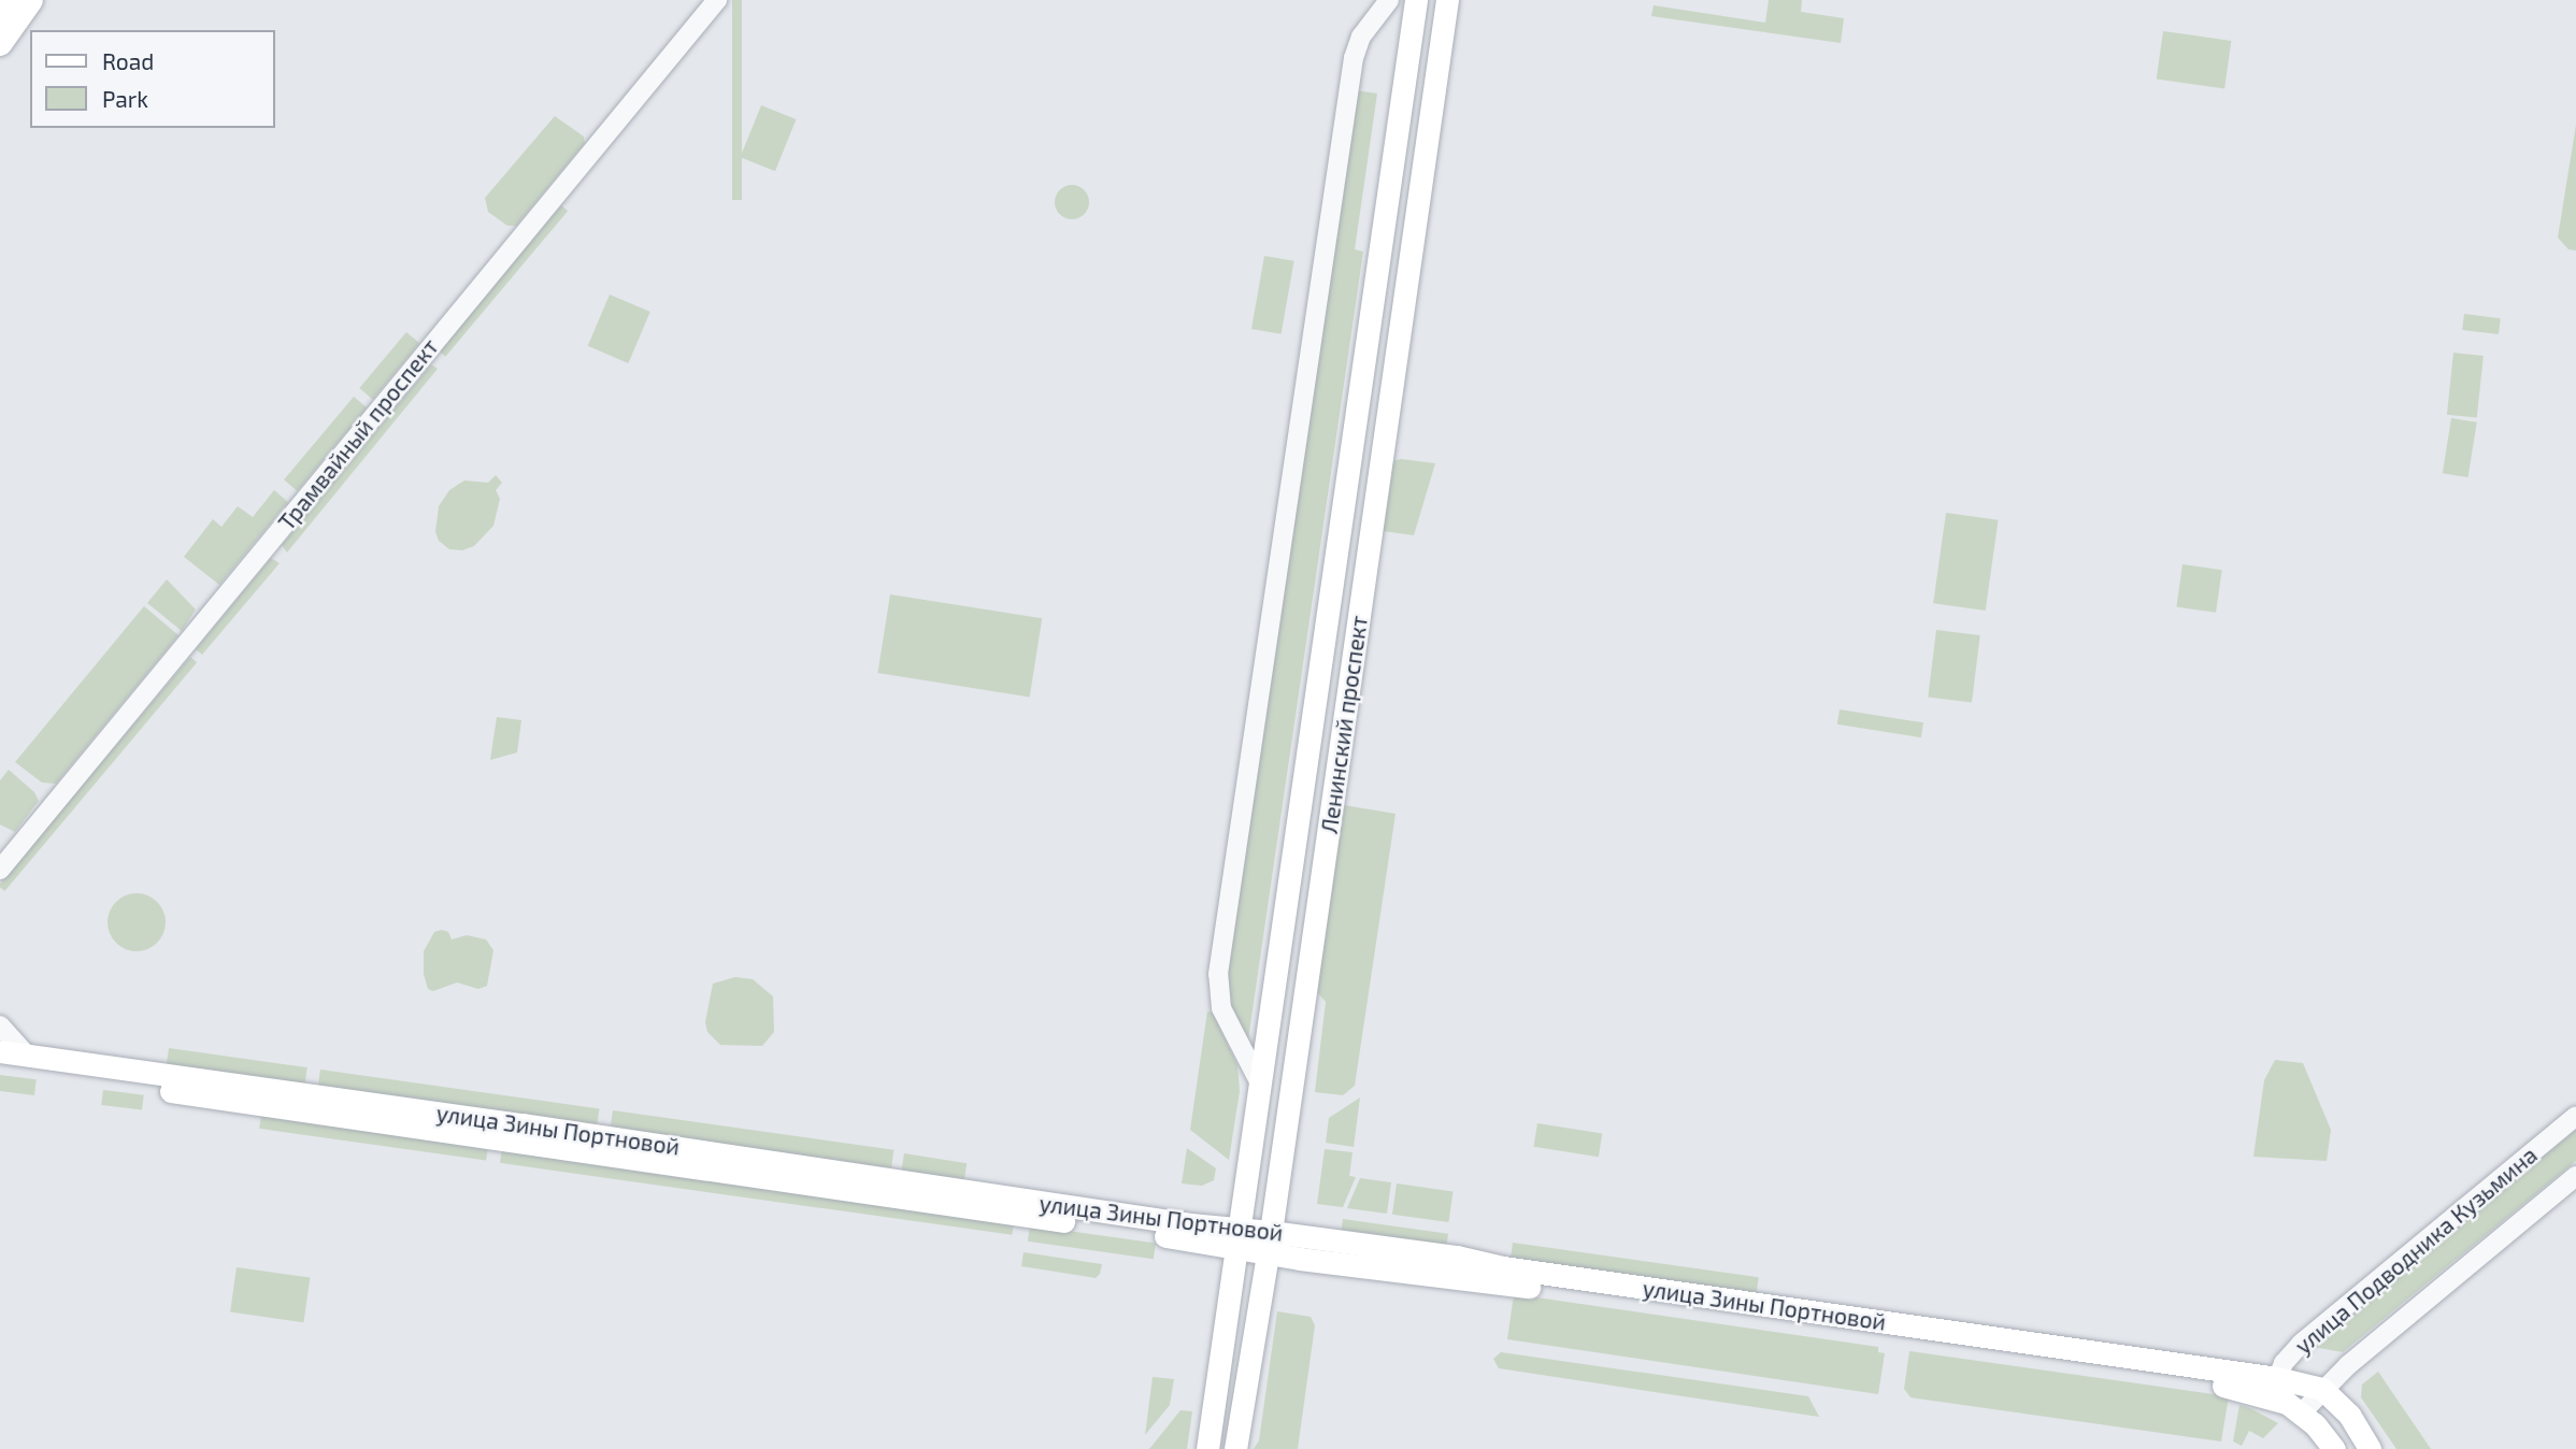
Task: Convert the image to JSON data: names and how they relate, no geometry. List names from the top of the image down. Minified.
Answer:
{"streets":{"main road":["Ленинский проспект","улица Зины Портновой"],"street":["Трамвайный проспект","улица Подводника Кузьмина"]},"crossings":[["Ленинский проспект","улица Зины Портновой"],["улица Зины Портновой","улица Подводника Кузьмина"]],"legend":["Road","Park"]}
